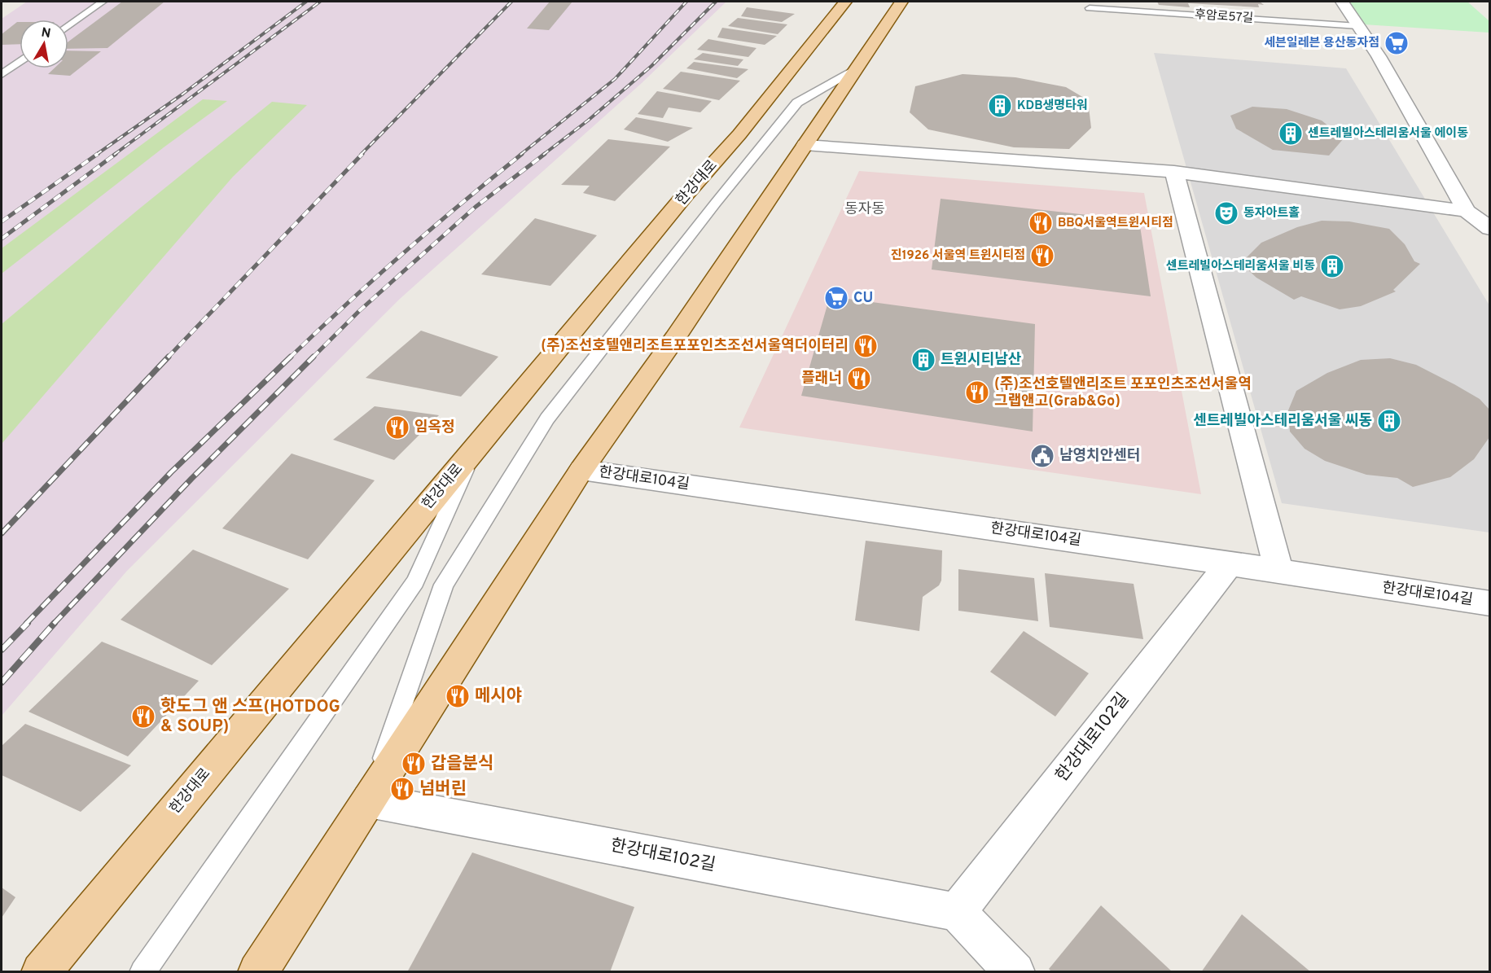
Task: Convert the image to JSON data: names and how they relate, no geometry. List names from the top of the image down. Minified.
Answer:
{"streets":{"main road":["한강대로"],"street":["한강대로104길","한강대로102길"],"lane":["후암로57길"]},"crossings":[["한강대로104길","한강대로102길"]],"districts":["동자동"],"places":{"supermarket":["세븐일레븐 용산동자점","CU"],"building":["KDB생명타워","센트레빌아스테리움서울 에이동","센트레빌아스테리움서울 비동","트윈시티남산","센트레빌아스테리움서울 씨동"],"theatre":["동자아트홀"],"restaurant":["BBQ서울역트윈시티점","진1926 서울역 트윈시티점","(주)조선호텔앤리조트포포인츠조선서울역더이터리","플래너","(주)조선호텔앤리조트 포포인츠조선서울역 그랩앤고(Grab&Go)","임옥정","메시야","핫도그 앤 스프(HOTDOG & SOUP)","갑을분식","넘버린"],"public building":["남영치안센터"]},"north":"top"}
